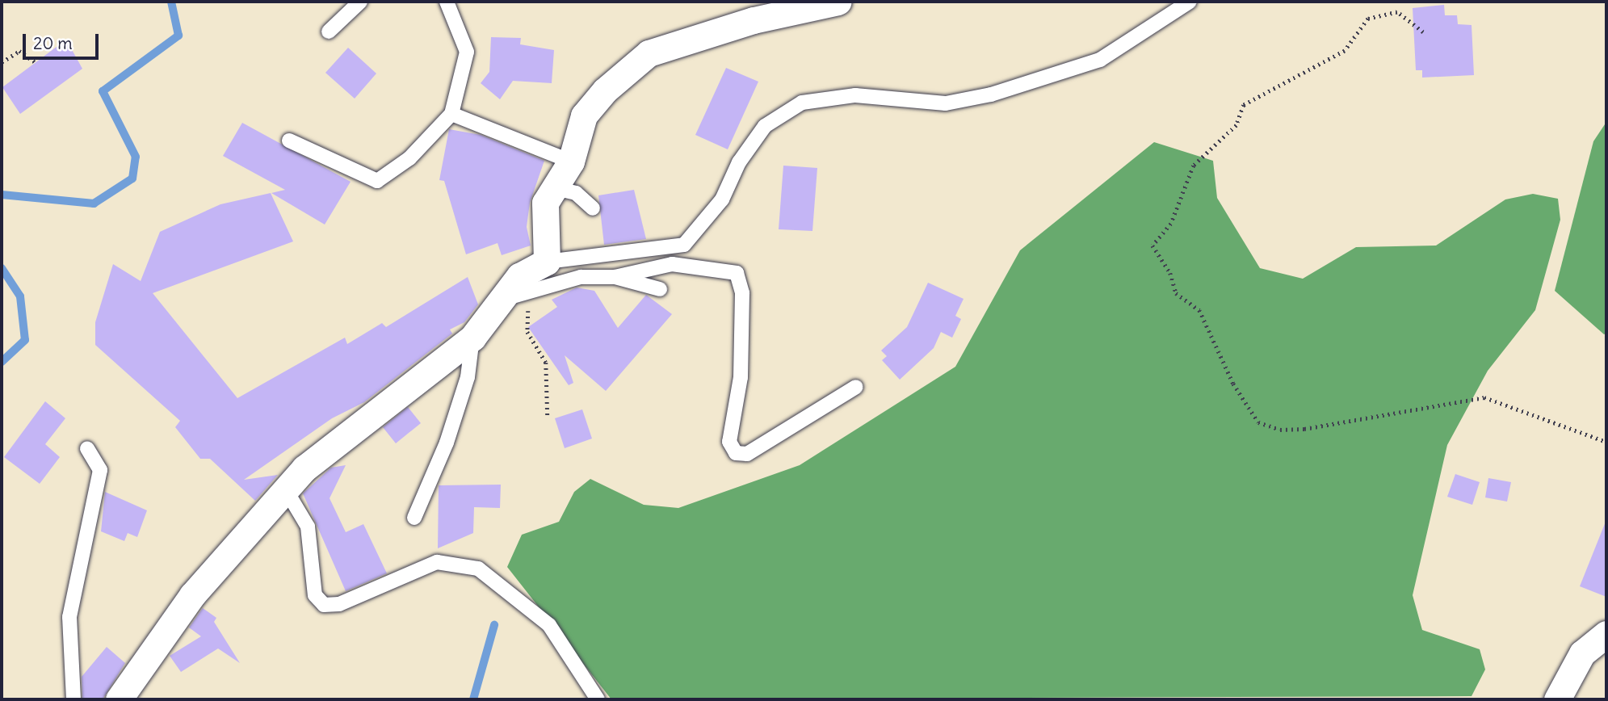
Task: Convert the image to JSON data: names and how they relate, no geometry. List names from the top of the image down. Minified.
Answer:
{"scale_bar":"20 m"}
